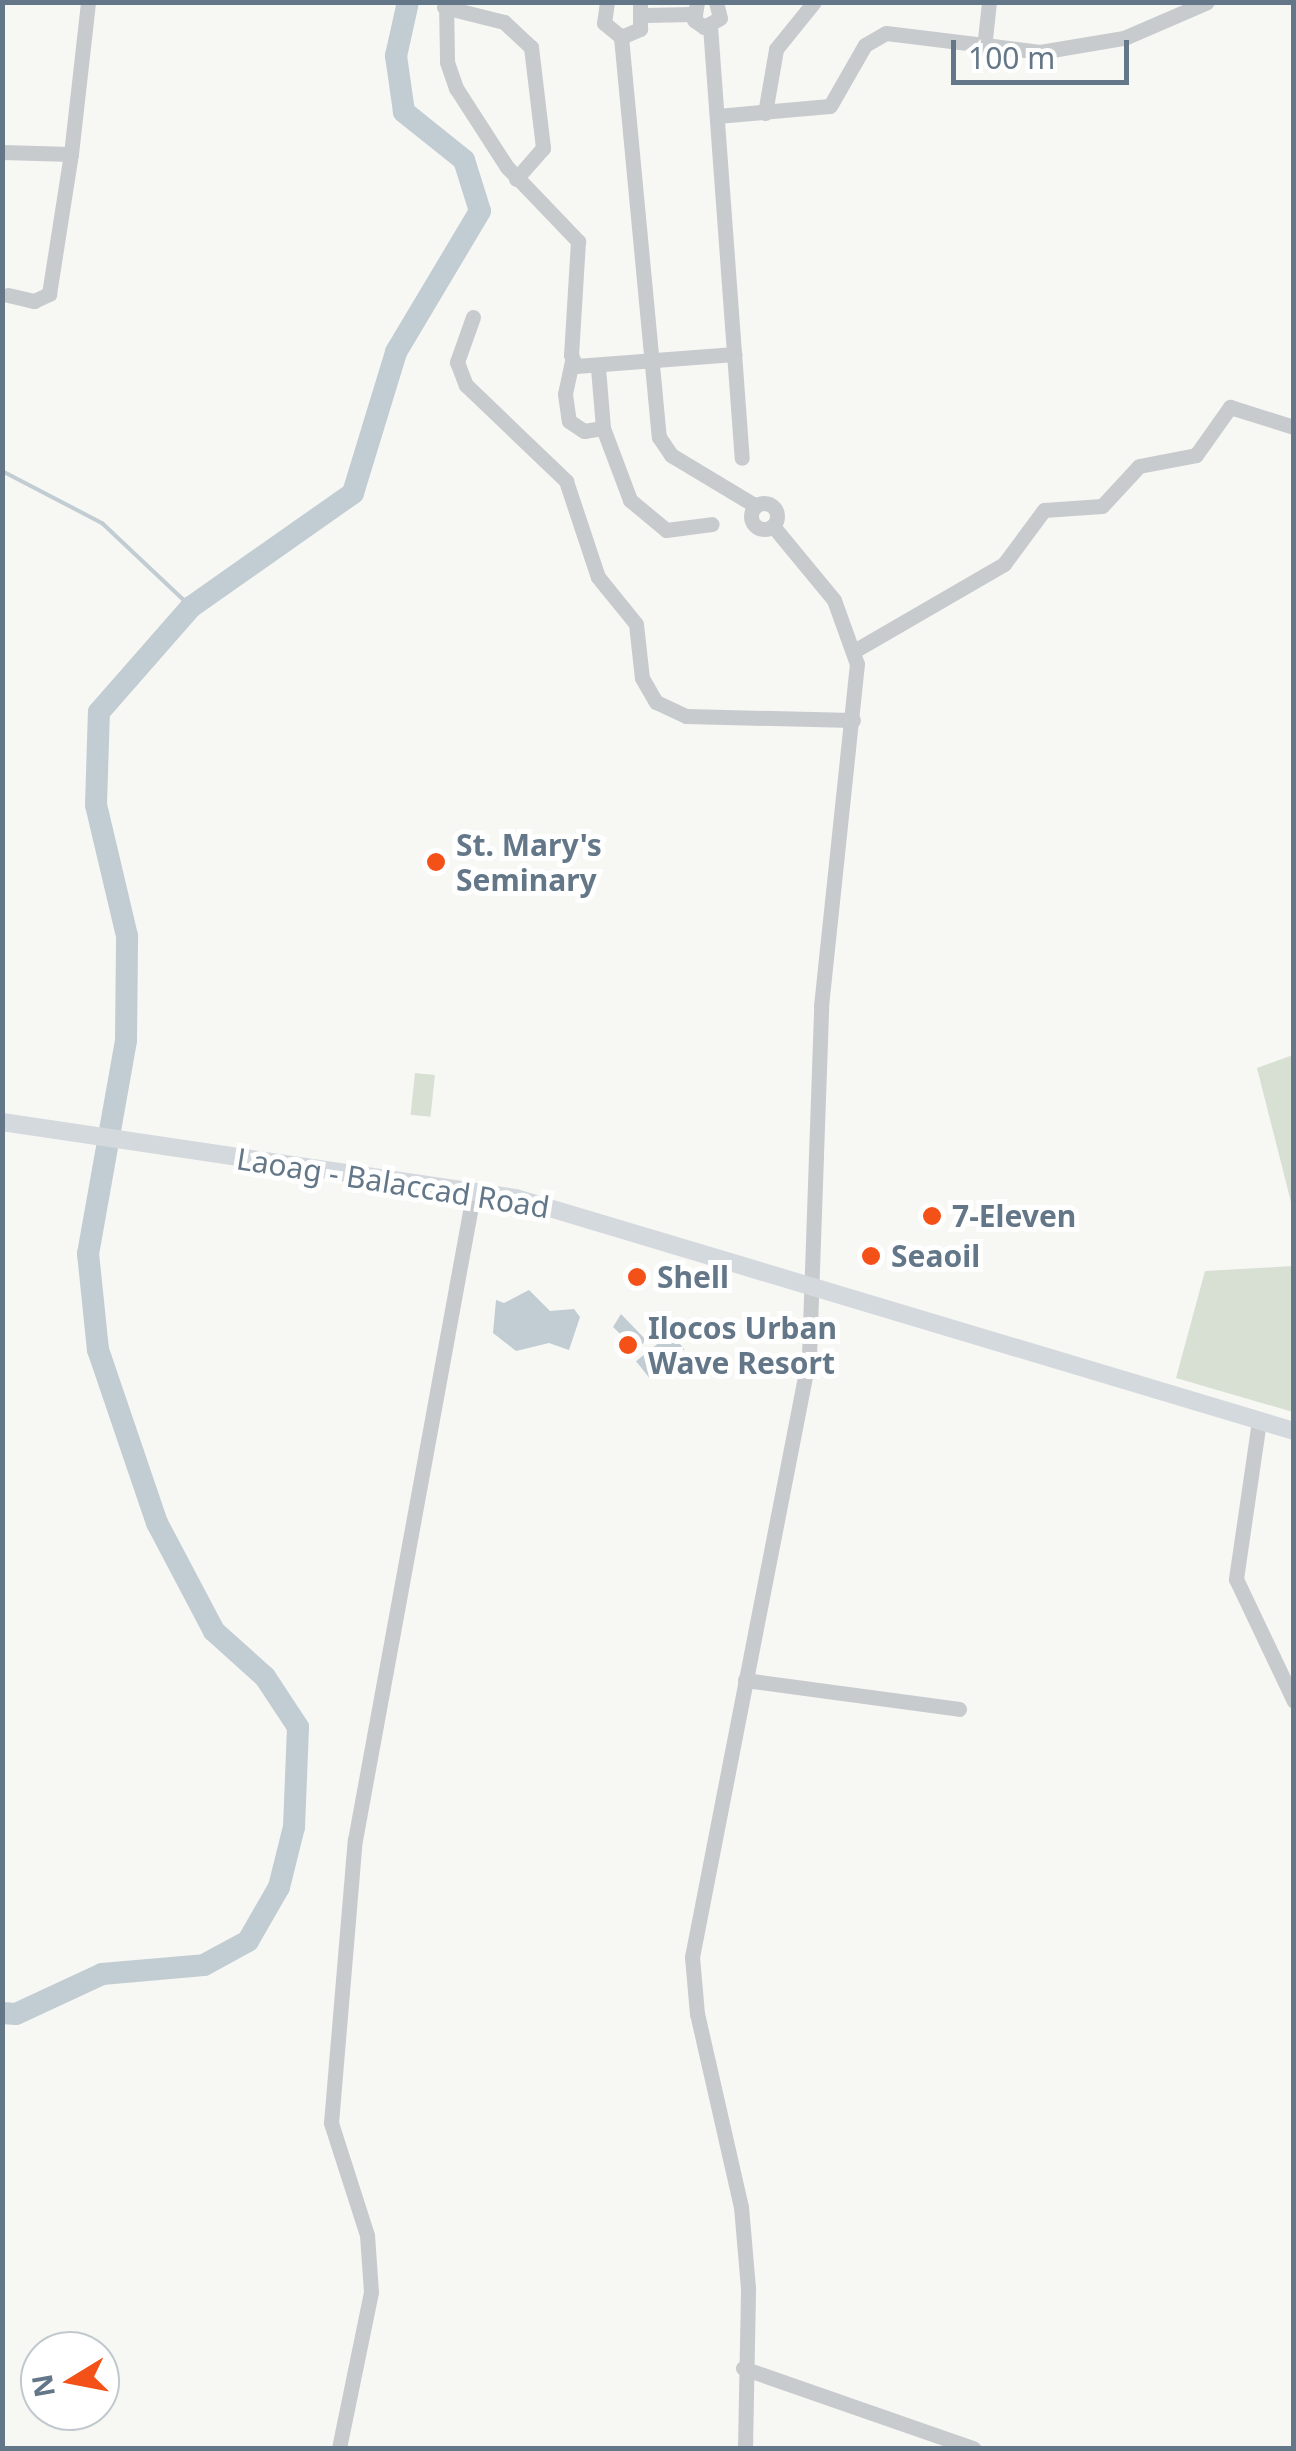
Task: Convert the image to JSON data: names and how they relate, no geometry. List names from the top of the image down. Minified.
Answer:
{"streets":{"main road":["Laoag - Balaccad Road"]},"places":["St. Mary's Seminary","7-Eleven","Seaoil","Shell","Ilocos Urban Wave Resort"],"scale_bar":"100 m","north":"left"}
